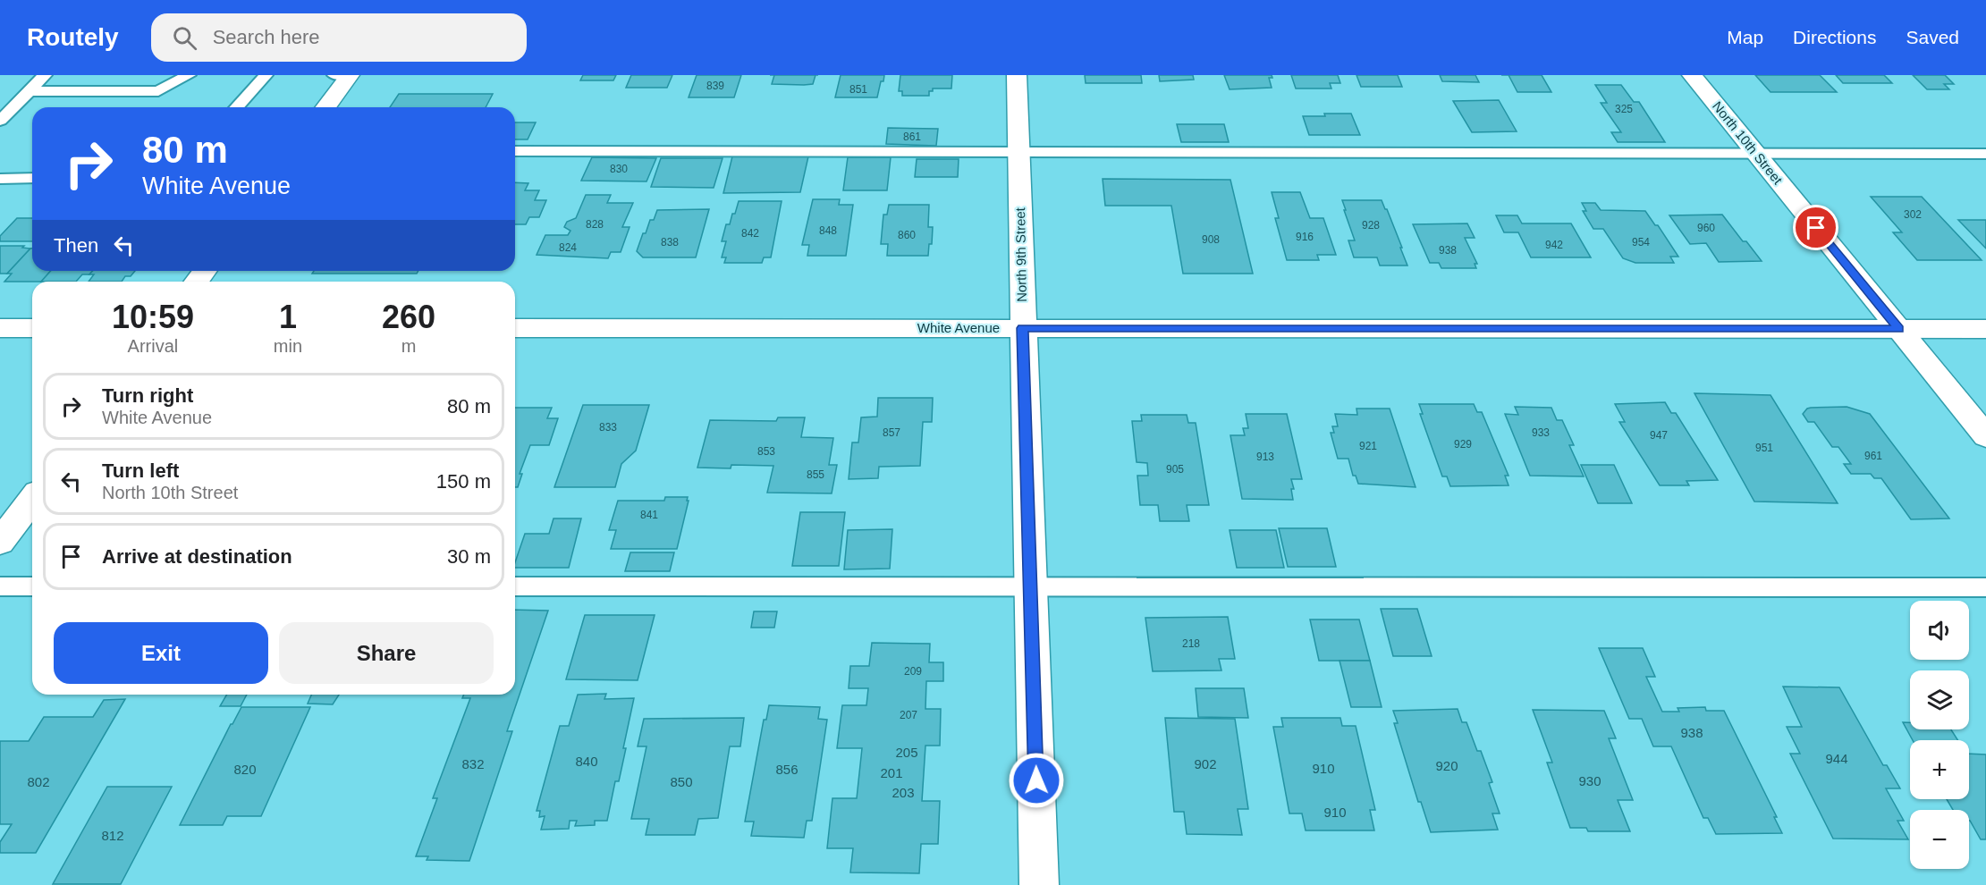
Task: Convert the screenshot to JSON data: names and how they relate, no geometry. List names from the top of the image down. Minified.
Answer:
{"streets":{"street":["North 10th Street","North 9th Street","White Avenue"]},"crossings":[["North 10th Street","White Avenue"],["North 9th Street","White Avenue"]],"house_numbers":["839","851","325","861","830","302","828","928","960","848","842","860","916","908","838","954","942","824","938","833","857","933","947","929","921","951","853","961","913","905","855","841","218","209","207","938","205","944","840","832","902","920","910","820","856","201","930","802","850","203","910","812"],"page":{"header":"Routely","search":"Search here","nav":["Map","Directions","Saved"],"turn":["80 m","White Avenue"],"then":"Then","eta":["10:59","Arrival","1","min","260","m"],"list":[{"name":"Turn right","note":"White Avenue","value":"80 m"},{"name":"Turn left","note":"North 10th Street","value":"150 m"},{"name":"Arrive at destination","value":"30 m"}],"map_buttons":["+","−"],"buttons":["Exit","Share"]}}
